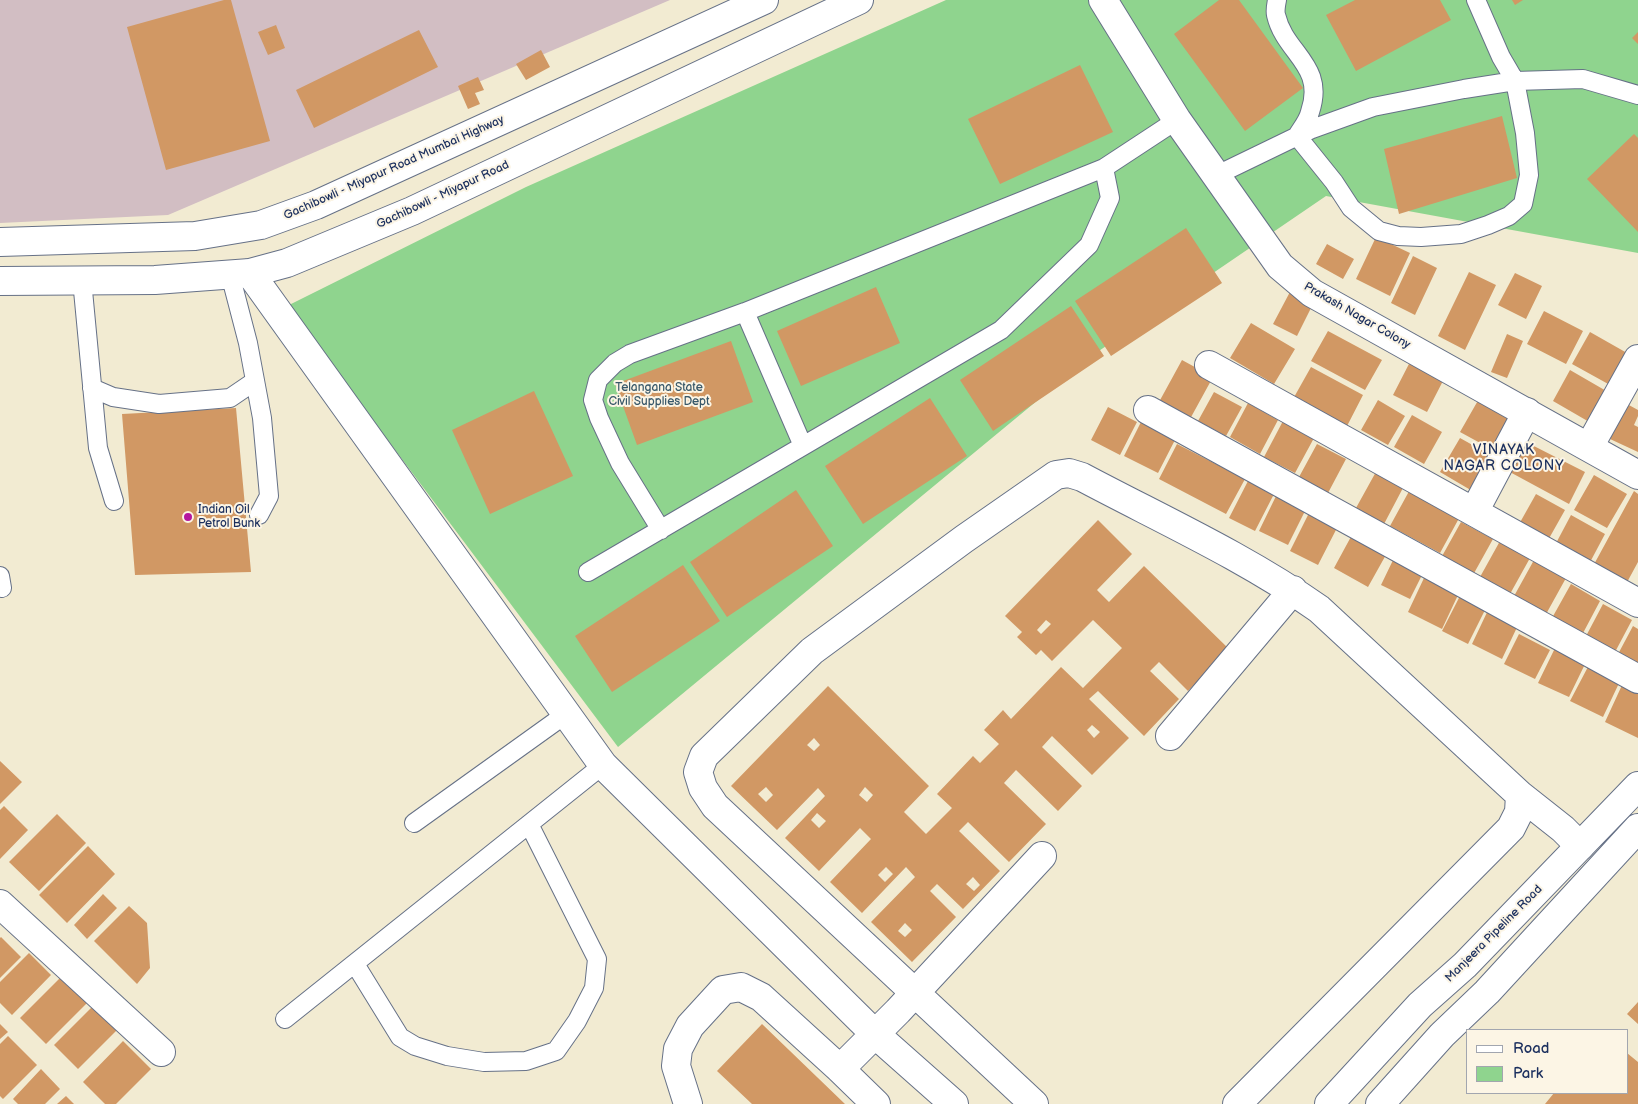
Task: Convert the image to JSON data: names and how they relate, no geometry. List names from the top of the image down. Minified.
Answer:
{"streets":{"street":["Gachibowli - Miyapur Road Mumbai Highway","Gachibowli - Miyapur Road","Prakash Nagar Colony","Manjeera Pipeline Road"]},"districts":["VINAYAK NAGAR COLONY"],"parks":["Telangana State Civil Supplies Dept"],"places":["Indian Oil Petrol Bunk"],"legend":["Road","Park"]}
